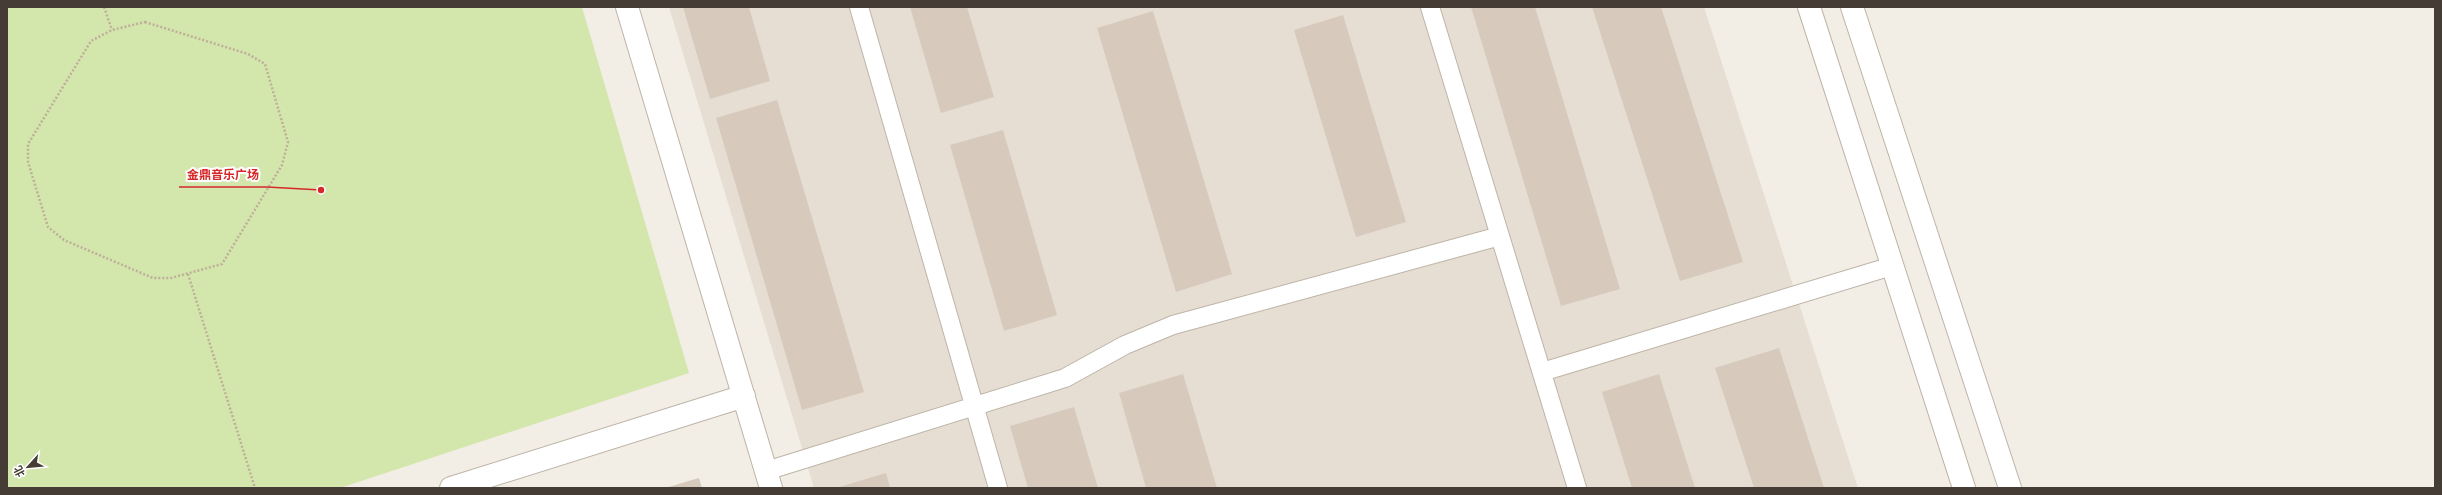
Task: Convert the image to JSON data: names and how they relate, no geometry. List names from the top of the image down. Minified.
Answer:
{"places":["金鼎音乐广场"],"north":"bottom left"}
